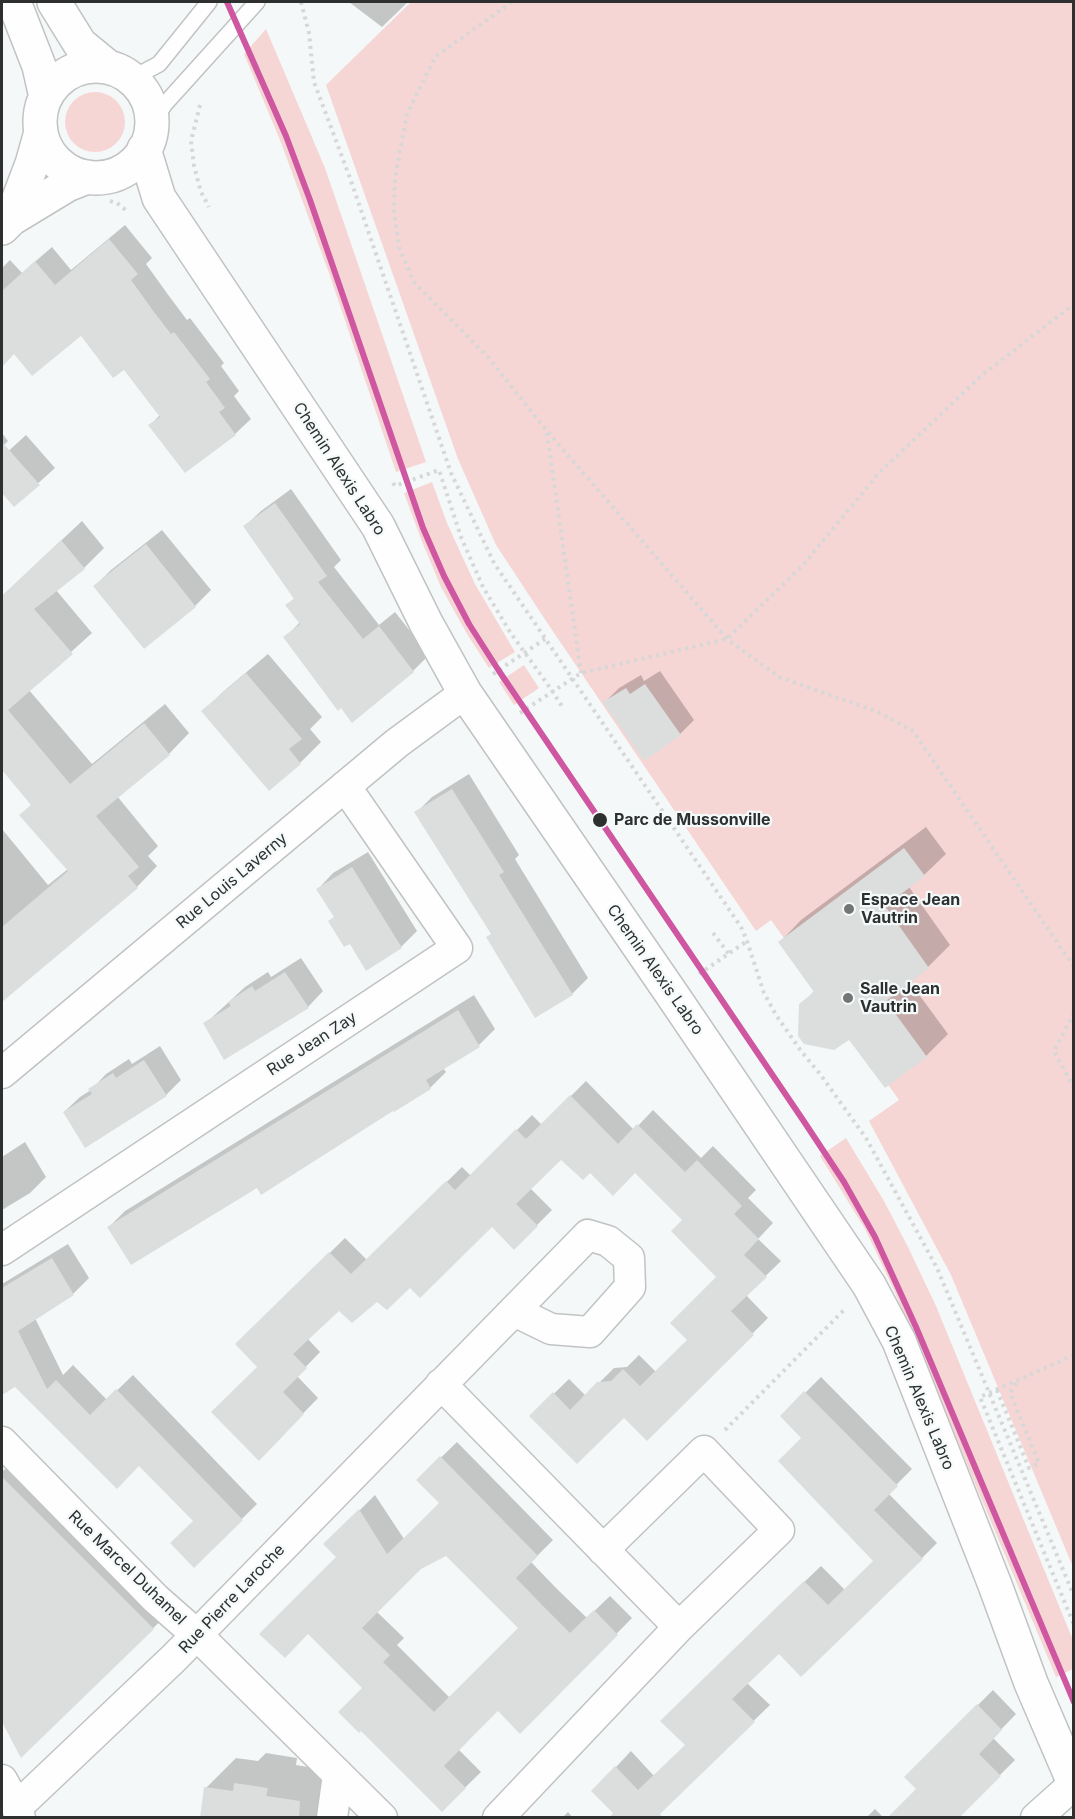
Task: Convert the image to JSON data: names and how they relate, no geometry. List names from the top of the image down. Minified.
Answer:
{"streets":{"street":["Chemin Alexis Labro","Rue Louis Laverny","Rue Jean Zay","Rue Marcel Duhamel","Rue Pierre Laroche"]},"crossings":[["Chemin Alexis Labro","Rue Louis Laverny"],["Rue Louis Laverny","Rue Jean Zay"],["Rue Marcel Duhamel","Rue Pierre Laroche"]],"places":["Parc de Mussonville","Espace Jean Vautrin","Salle Jean Vautrin"]}
